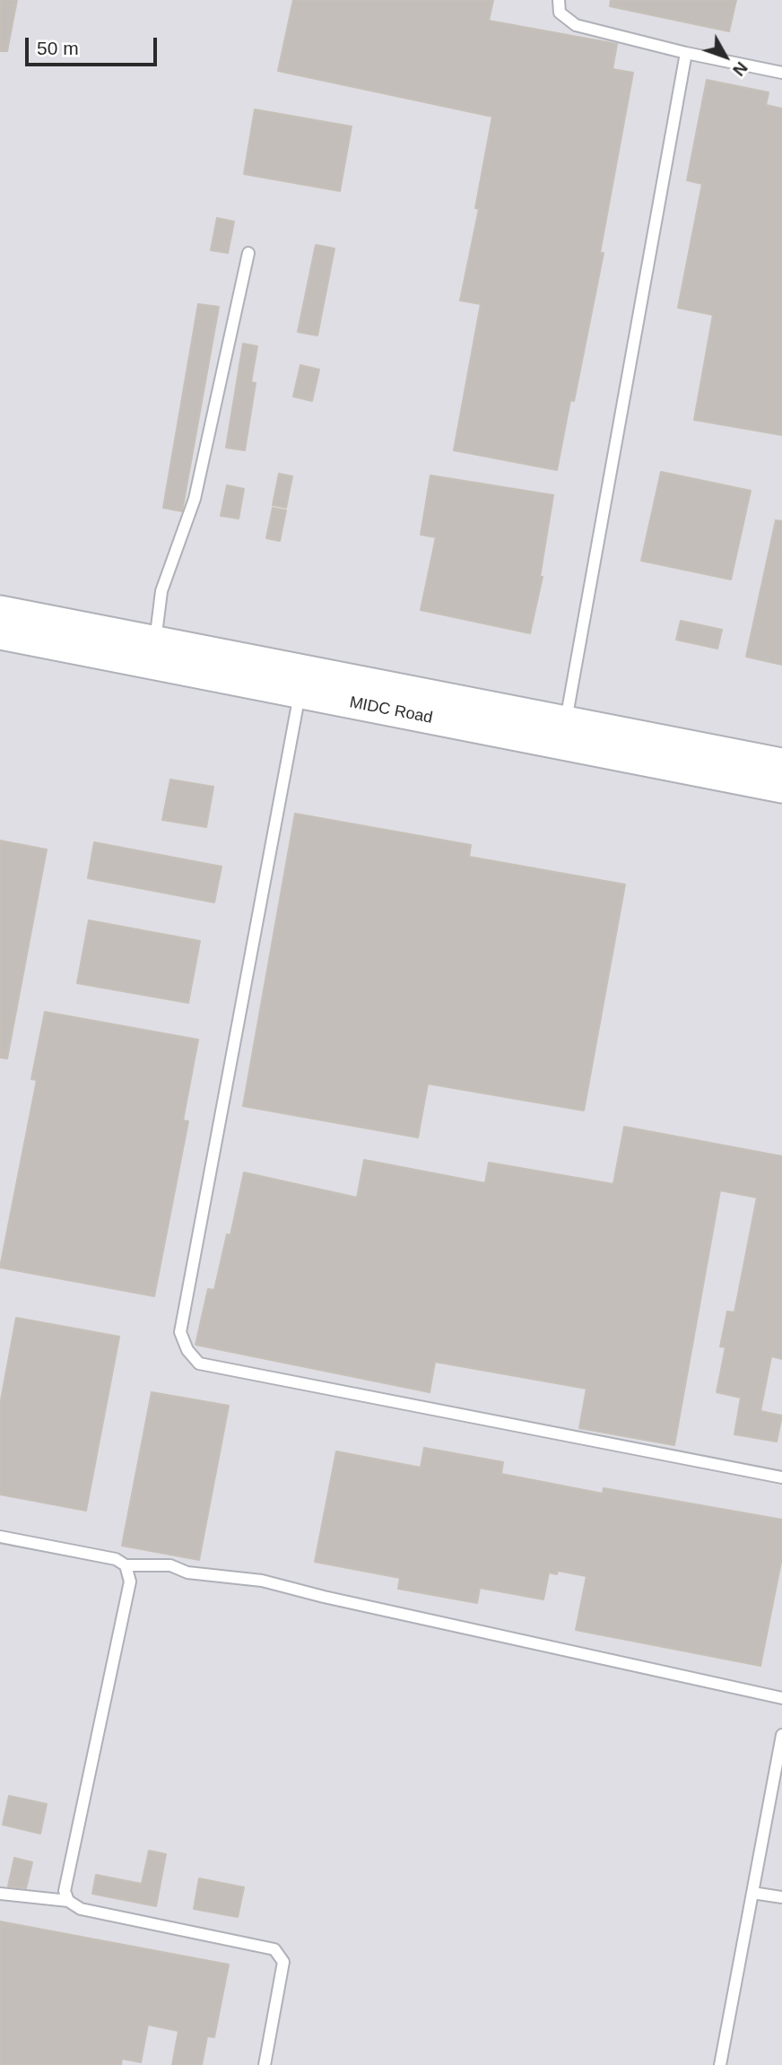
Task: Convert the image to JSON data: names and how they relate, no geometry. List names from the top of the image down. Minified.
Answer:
{"streets":{"street":["MIDC Road"]},"scale_bar":"50 m","north":"bottom right"}
